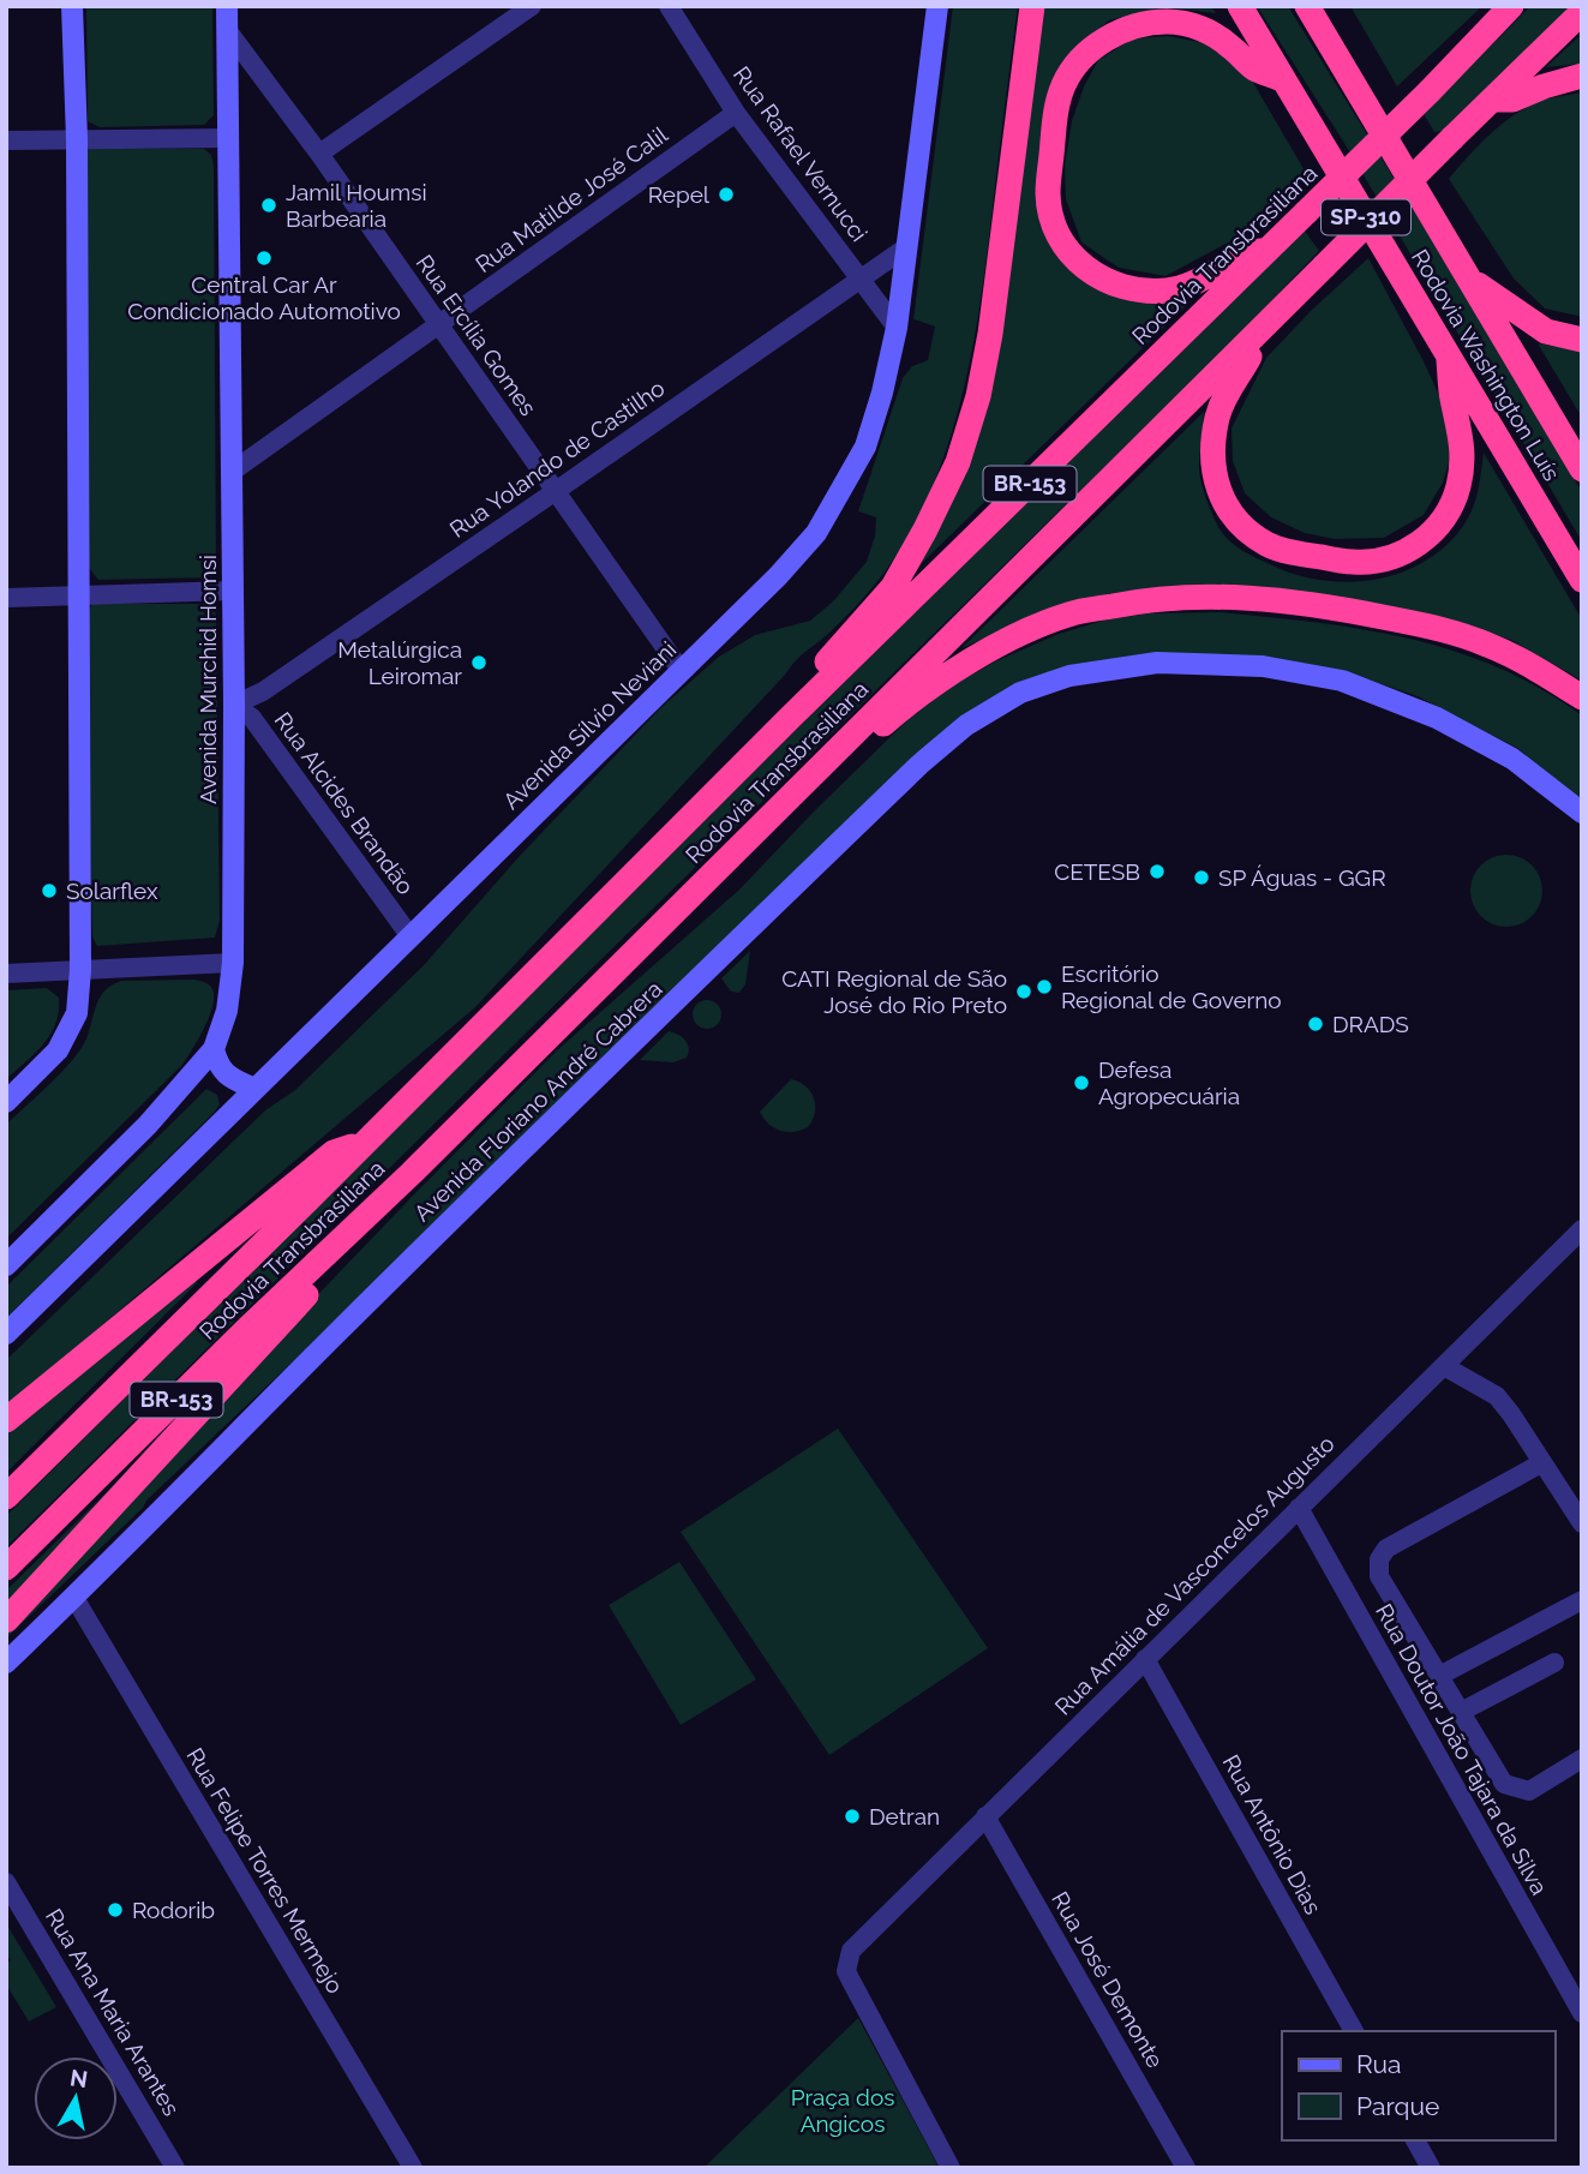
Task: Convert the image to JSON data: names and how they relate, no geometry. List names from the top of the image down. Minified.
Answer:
{"streets":{"highway":["SP-310","Rodovia Transbrasiliana","Rodovia Washington Luís","BR-153"],"main road":["Avenida Murchid Homsi","Avenida Sílvio Neviani","Avenida Floriano André Cabrera"],"street":["Rua Rafael Vernucci","Rua Matilde José Calil","Rua Ercília Gomes","Rua Yolando de Castilho","Rua Alcides Brandão","Rua Amália de Vasconcelos Augusto","Rua Doutor João Tajara da Silva","Rua Antônio Dias","Rua Felipe Torres Mermejo","Rua José Demonte","Rua Ana Maria Arantes"]},"crossings":[["Rua Rafael Vernucci","Rua Matilde José Calil"],["Rua Rafael Vernucci","Rua Yolando de Castilho"],["Rua Rafael Vernucci","Avenida Sílvio Neviani"],["Rua Matilde José Calil","Rua Ercília Gomes"],["Rua Matilde José Calil","Avenida Murchid Homsi"],["Rua Ercília Gomes","Rua Yolando de Castilho"],["Rua Ercília Gomes","Avenida Murchid Homsi"],["Rua Ercília Gomes","Avenida Sílvio Neviani"],["Rua Yolando de Castilho","Avenida Murchid Homsi"],["Rua Yolando de Castilho","Avenida Sílvio Neviani"],["Rua Yolando de Castilho","Rua Alcides Brandão"],["Avenida Murchid Homsi","Rua Alcides Brandão"],["Avenida Sílvio Neviani","Rua Alcides Brandão"],["Avenida Floriano André Cabrera","Rua Felipe Torres Mermejo"],["Rua Amália de Vasconcelos Augusto","Rua Doutor João Tajara da Silva"],["Rua Amália de Vasconcelos Augusto","Rua Antônio Dias"],["Rua Amália de Vasconcelos Augusto","Rua José Demonte"]],"parks":["Praça dos Angicos"],"places":["Repel","Jamil Houmsi Barbearia","Central Car Ar Condicionado Automotivo","Metalúrgica Leiromar","CETESB","SP Águas - GGR","Solarflex","Escritório Regional de Governo","CATI Regional de São José do Rio Preto","DRADS","Defesa Agropecuária","Detran","Rodorib"],"legend":["Rua","Parque"],"north":"top"}
